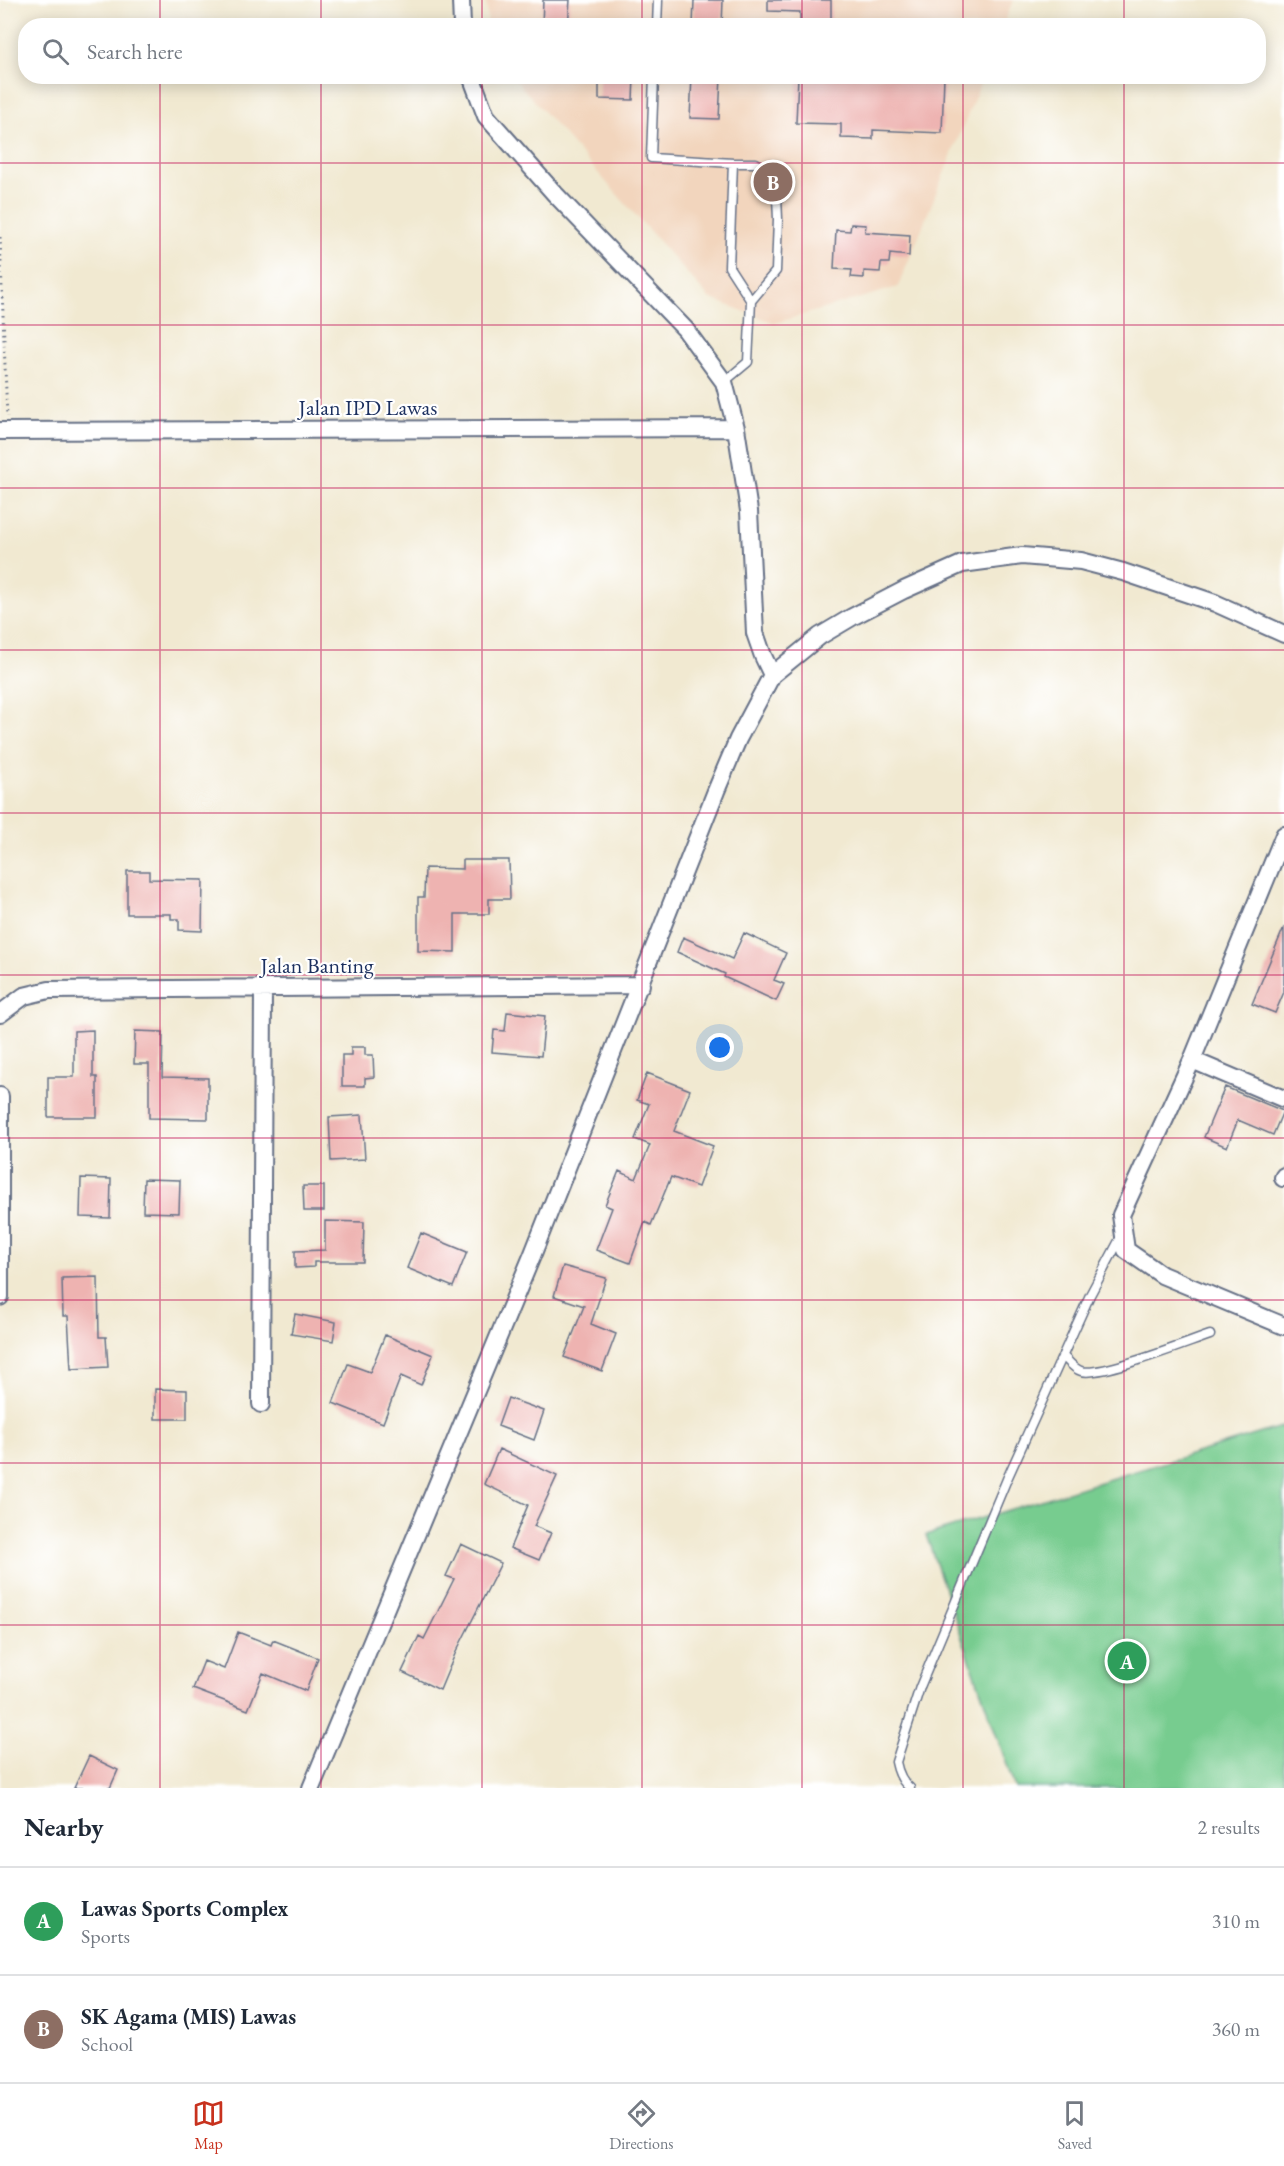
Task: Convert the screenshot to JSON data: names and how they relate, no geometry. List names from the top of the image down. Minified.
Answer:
{"streets":{"street":["Jalan IPD Lawas","Jalan Banting"]},"page":{"search":"Search here","pins":["B","A"],"heading":["Nearby","2 results"],"list":[{"mark":"A","name":"Lawas Sports Complex","note":"Sports","value":"310 m"},{"mark":"B","name":"SK Agama (MIS) Lawas","note":"School","value":"360 m"}],"nav":["Map","Directions","Saved"]}}
